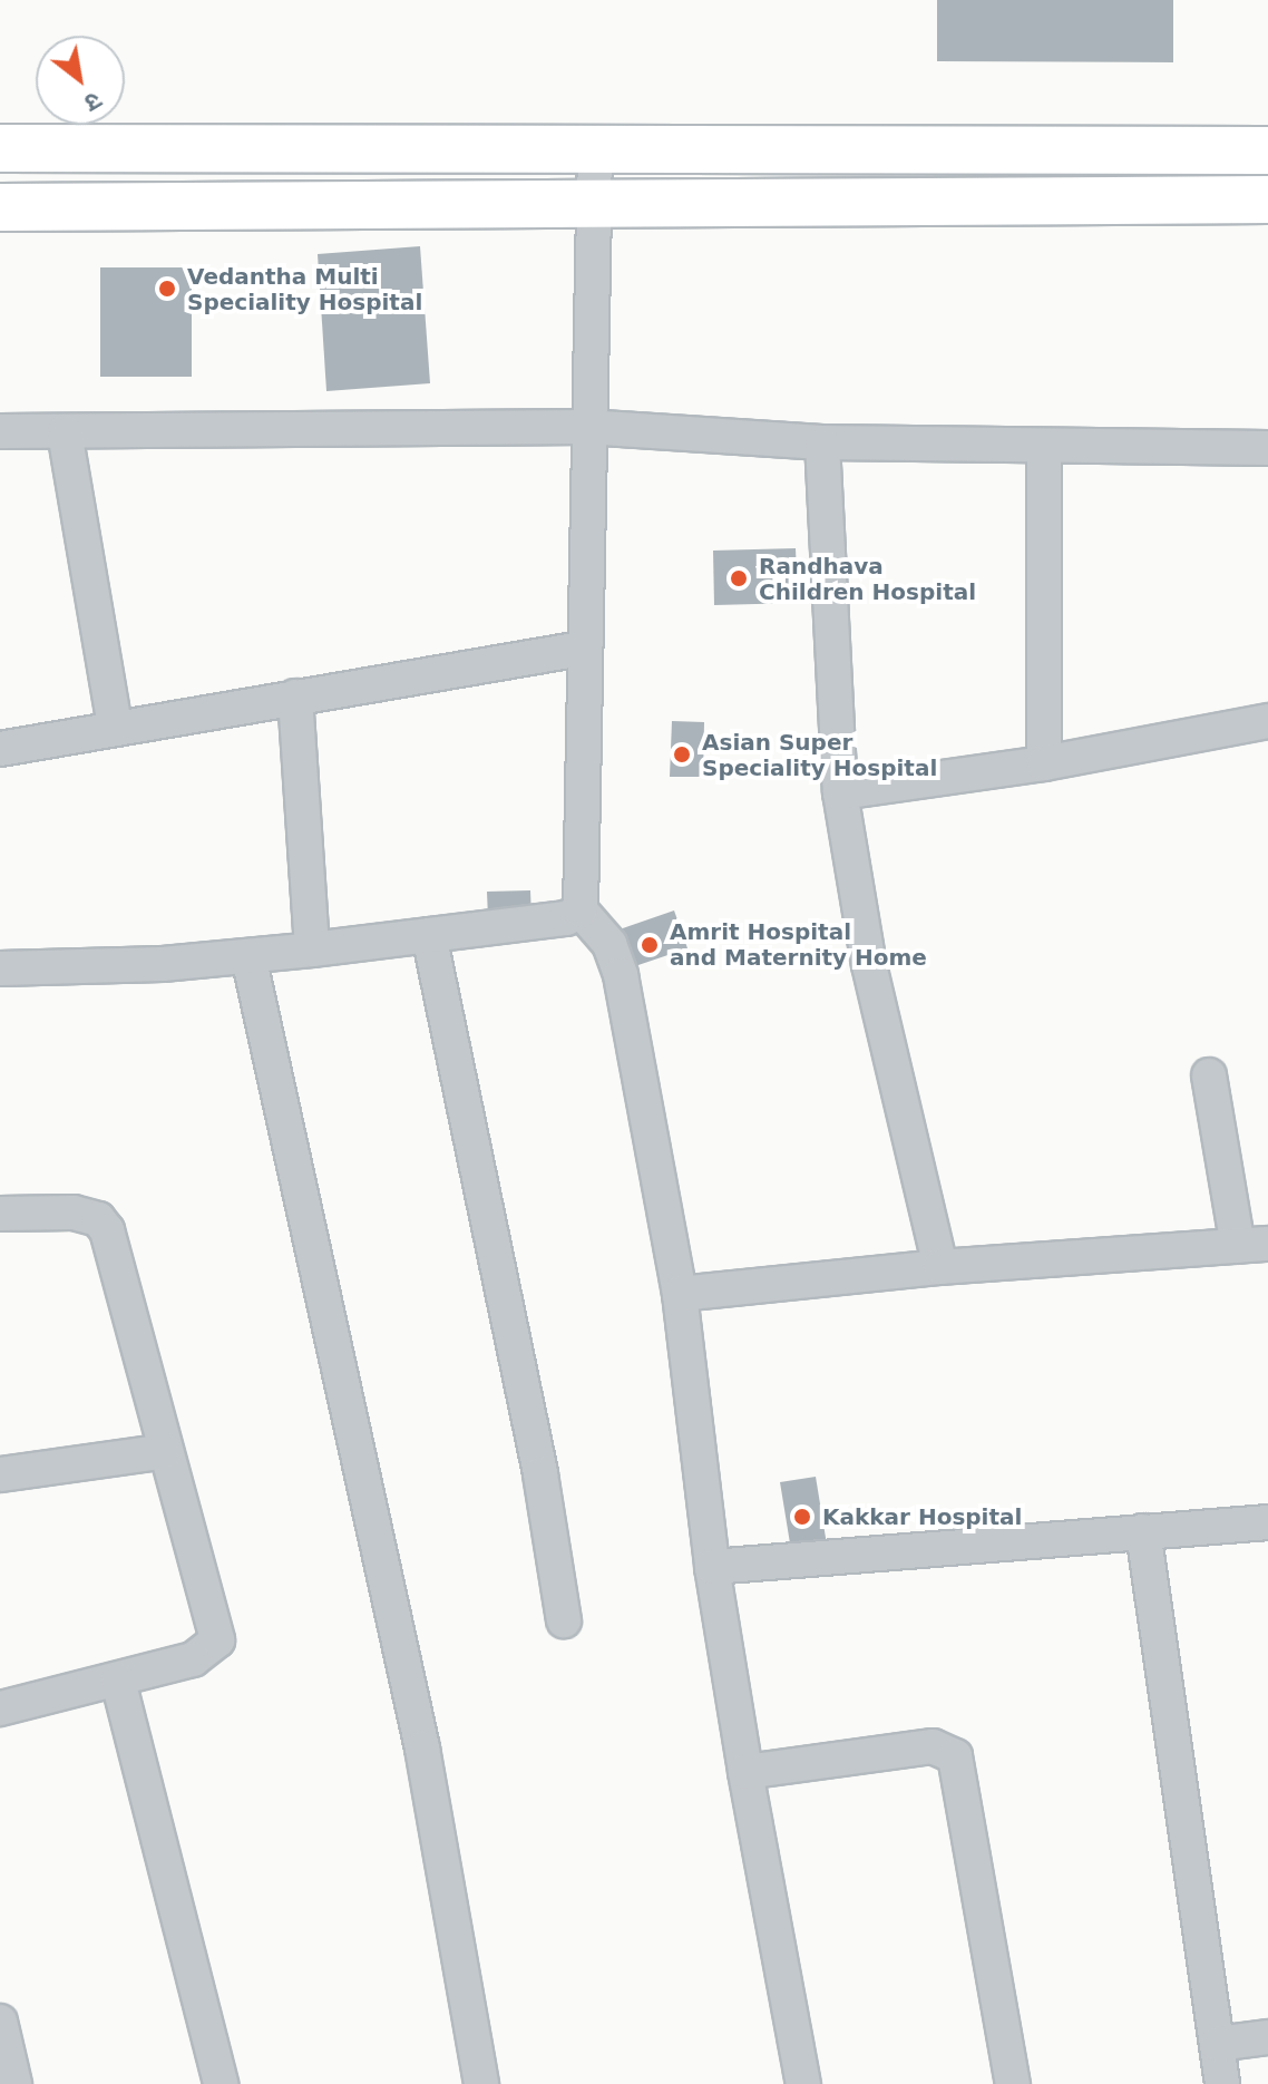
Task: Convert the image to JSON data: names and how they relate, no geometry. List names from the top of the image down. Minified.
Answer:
{"places":["Vedantha Multi Speciality Hospital","Randhava Children Hospital","Asian Super Speciality Hospital","Amrit Hospital and Maternity Home","Kakkar Hospital"],"north":"bottom right"}
